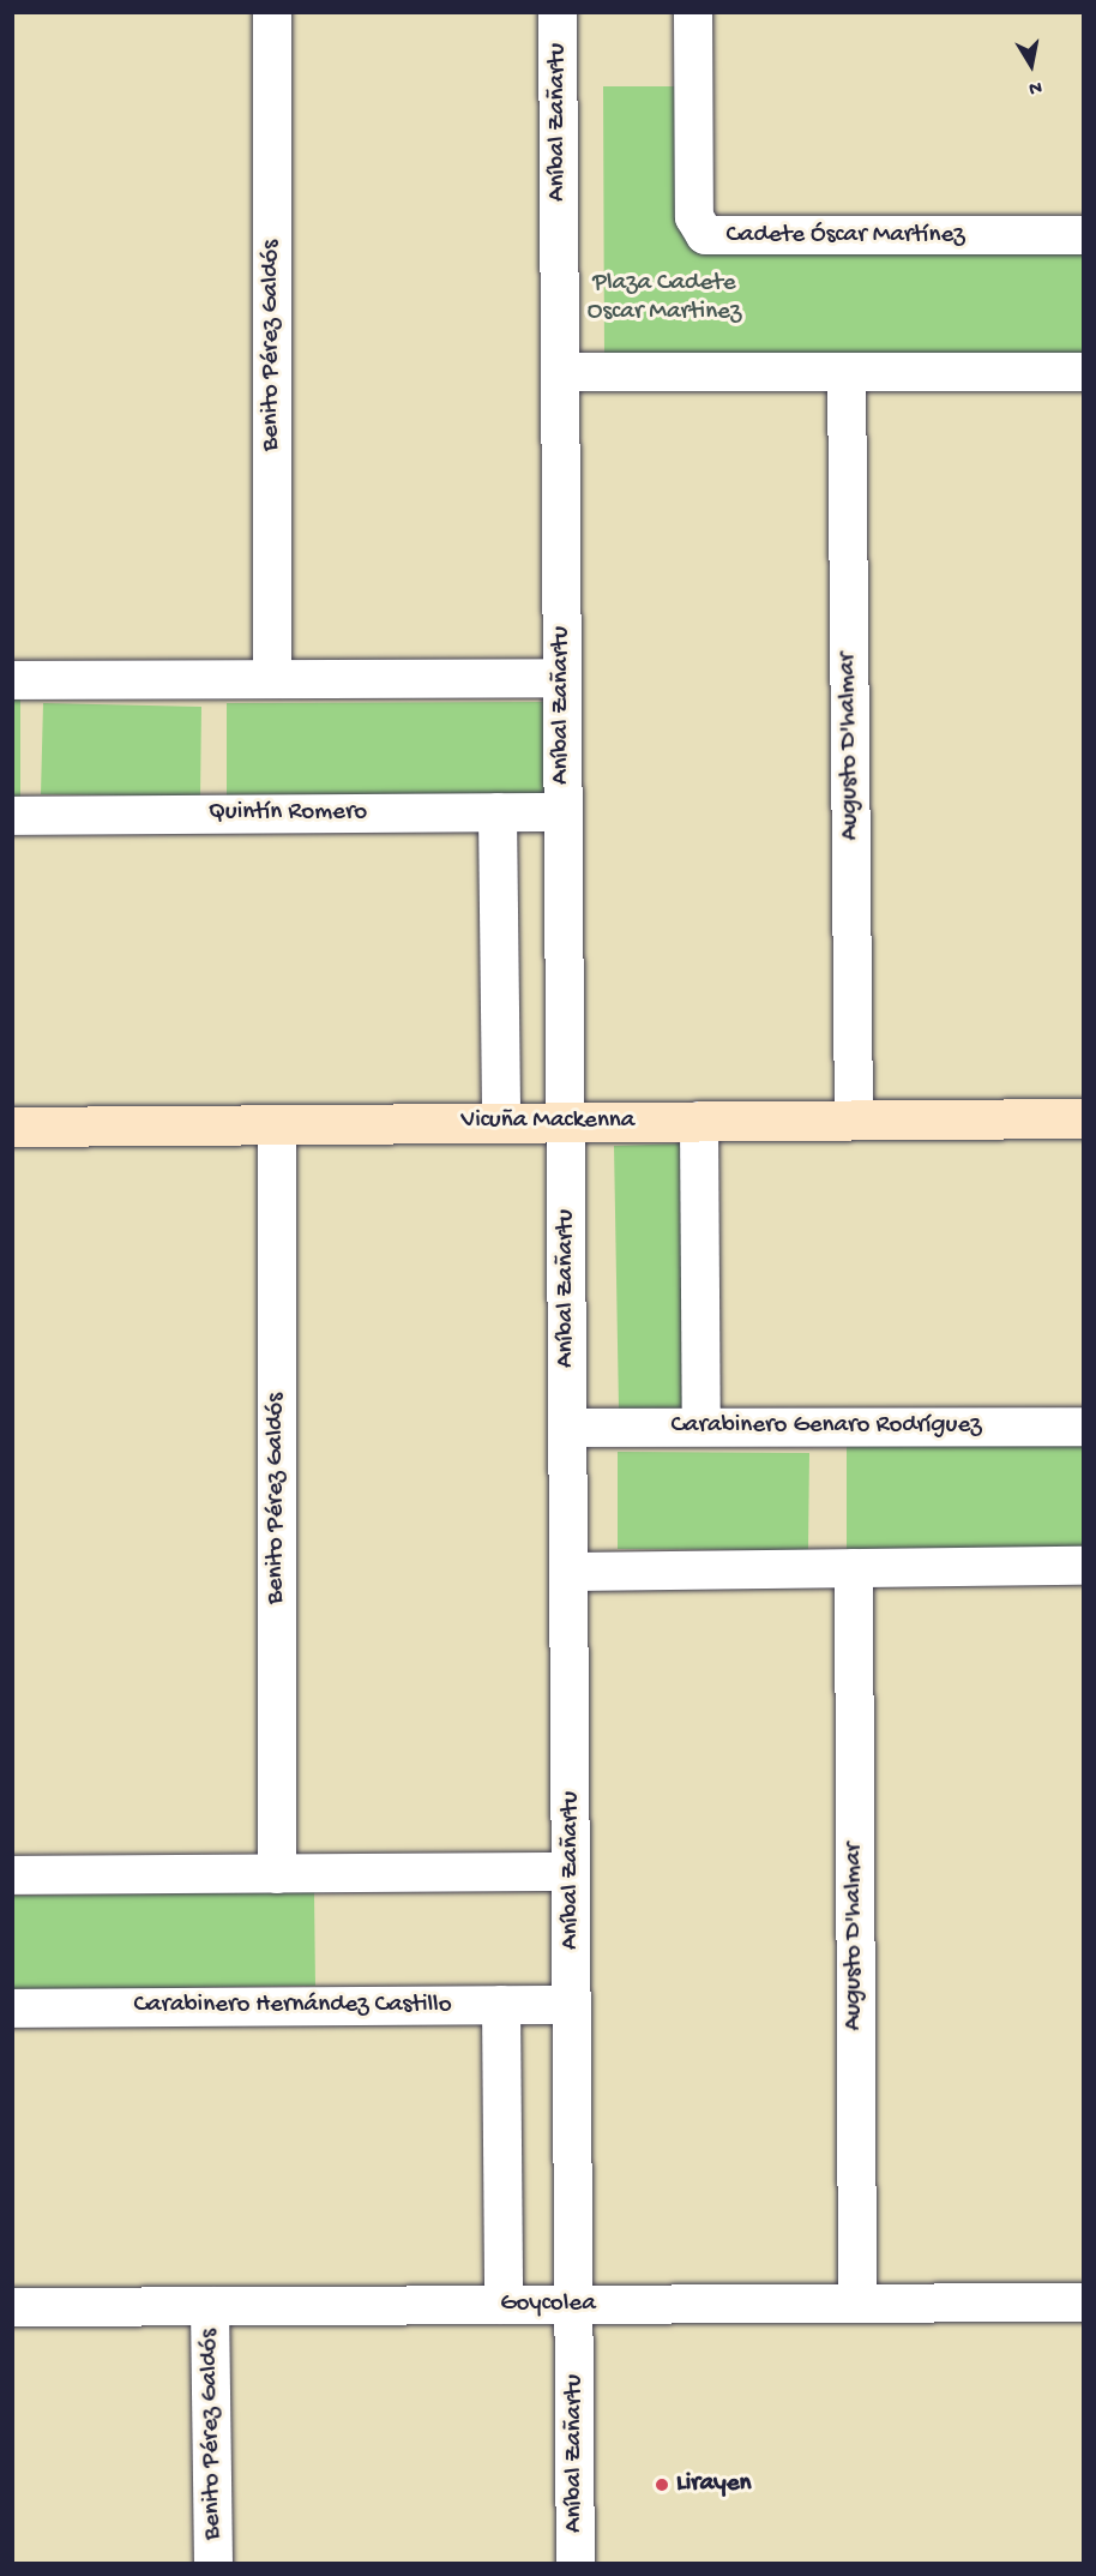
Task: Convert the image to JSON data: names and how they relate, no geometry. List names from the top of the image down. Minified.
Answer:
{"streets":{"main road":["Vicuña Mackenna"],"street":["Aníbal Zañartu","Cadete Óscar Martínez","Benito Pérez Galdós","Augusto D'halmar","Quintín Romero","Carabinero Genaro Rodríguez","Carabinero Hernández Castillo","Goycolea"]},"crossings":[["Aníbal Zañartu","Quintín Romero"],["Aníbal Zañartu","Vicuña Mackenna"],["Aníbal Zañartu","Carabinero Genaro Rodríguez"],["Aníbal Zañartu","Carabinero Hernández Castillo"],["Aníbal Zañartu","Goycolea"],["Benito Pérez Galdós","Vicuña Mackenna"],["Benito Pérez Galdós","Goycolea"],["Augusto D'halmar","Vicuña Mackenna"],["Augusto D'halmar","Goycolea"]],"parks":["Plaza Cadete Oscar Martinez"],"places":["Lirayen"],"north":"bottom"}
